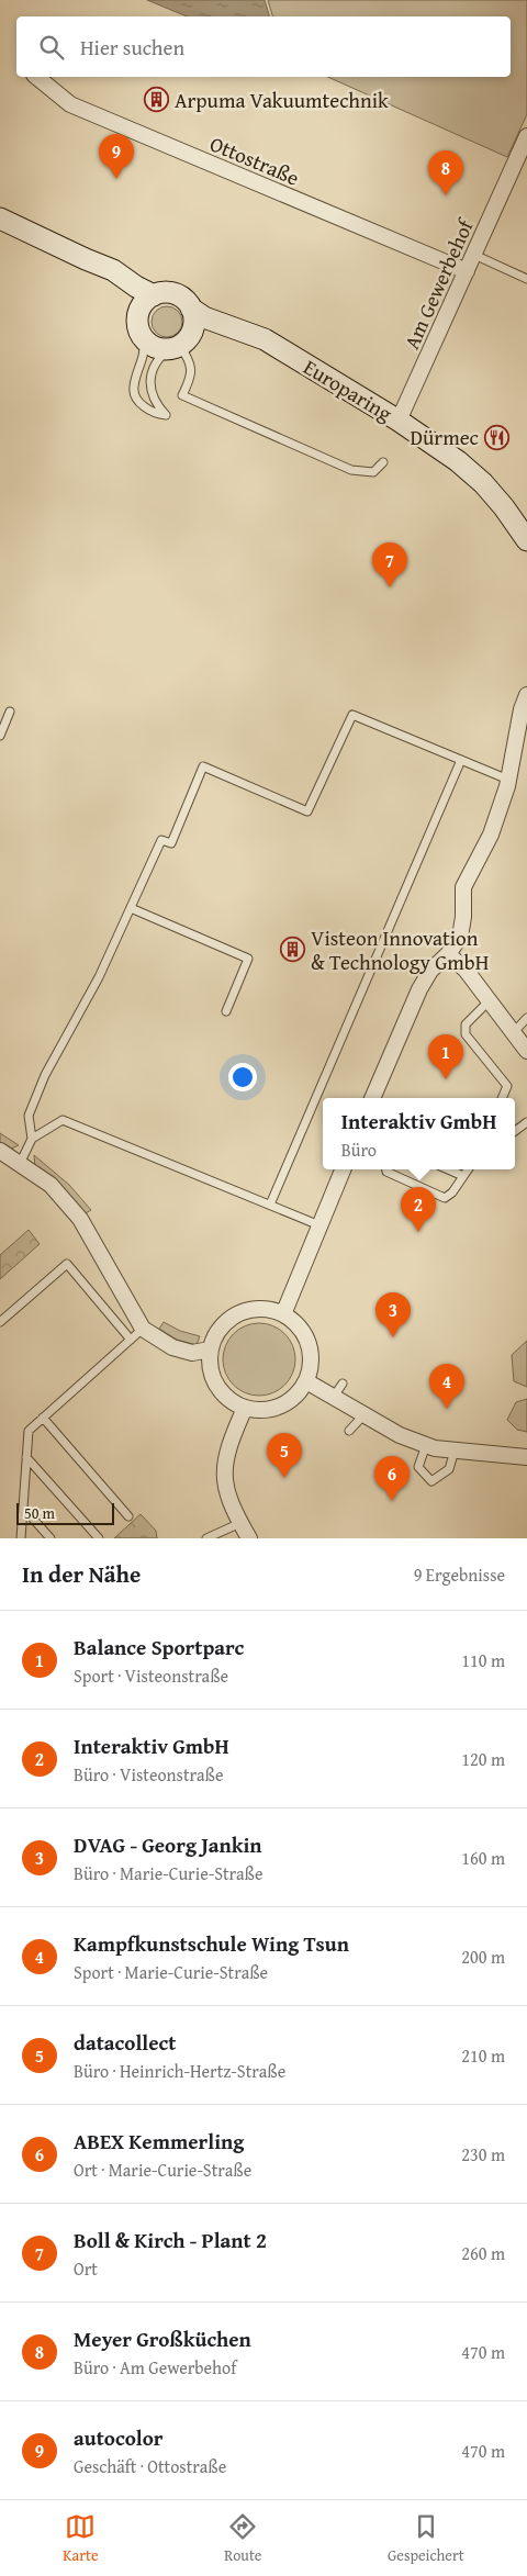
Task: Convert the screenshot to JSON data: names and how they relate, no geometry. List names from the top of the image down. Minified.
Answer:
{"streets":{"street":["Ottostraße","Am Gewerbehof","Europaring"]},"crossings":[["Ottostraße","Am Gewerbehof"],["Am Gewerbehof","Europaring"]],"places":{"building":["Arpuma Vakuumtechnik","Visteon Innovation & Technology GmbH"],"restaurant":["Dürmec"]},"scale_bar":"50 m","page":{"search":"Hier suchen","pins":["9","8","7","1","2","3","4","5","6"],"popup":["Interaktiv GmbH","Büro"],"scale":"50 m","heading":["In der Nähe","9 Ergebnisse"],"list":[{"mark":"1","name":"Balance Sportparc","note":"Sport · Visteonstraße","value":"110 m"},{"mark":"2","name":"Interaktiv GmbH","note":"Büro · Visteonstraße","value":"120 m"},{"mark":"3","name":"DVAG - Georg Jankin","note":"Büro · Marie-Curie-Straße","value":"160 m"},{"mark":"4","name":"Kampfkunstschule Wing Tsun","note":"Sport · Marie-Curie-Straße","value":"200 m"},{"mark":"5","name":"datacollect","note":"Büro · Heinrich-Hertz-Straße","value":"210 m"},{"mark":"6","name":"ABEX Kemmerling","note":"Ort · Marie-Curie-Straße","value":"230 m"},{"mark":"7","name":"Boll & Kirch - Plant 2","note":"Ort","value":"260 m"},{"mark":"8","name":"Meyer Großküchen","note":"Büro · Am Gewerbehof","value":"470 m"},{"mark":"9","name":"autocolor","note":"Geschäft · Ottostraße","value":"470 m"}],"nav":["Karte","Route","Gespeichert"]}}
